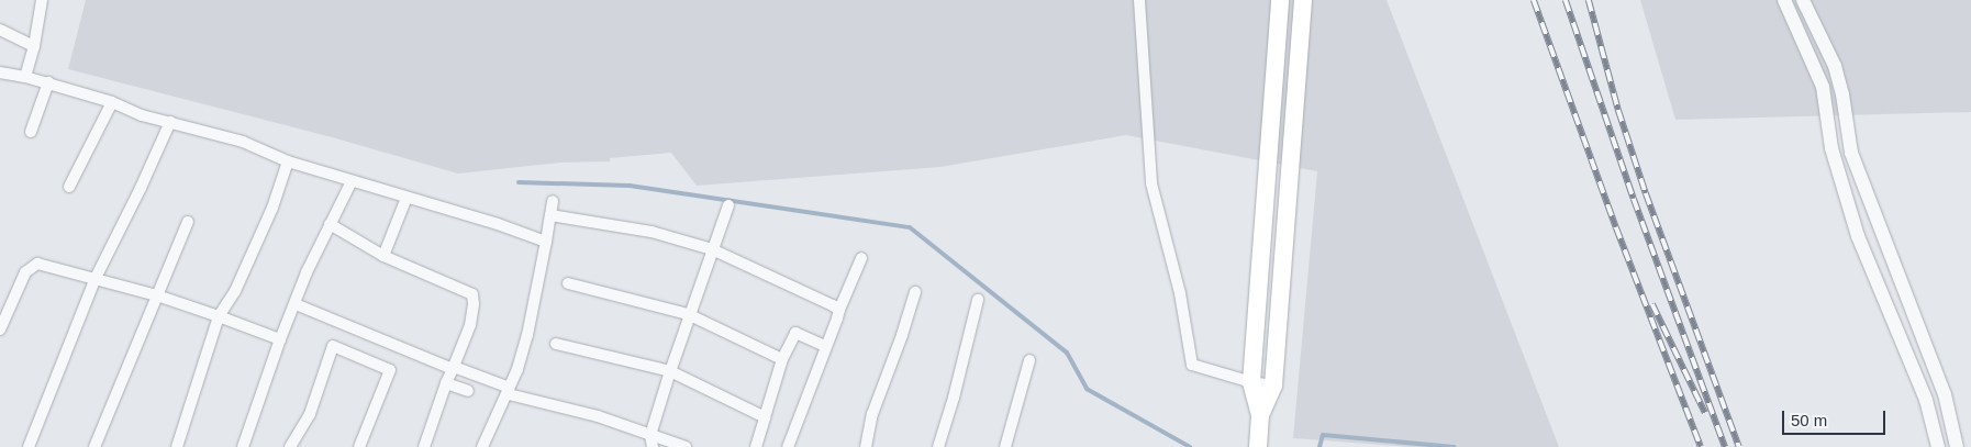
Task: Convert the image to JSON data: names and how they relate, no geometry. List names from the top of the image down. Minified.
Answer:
{"scale_bar":"50 m"}
